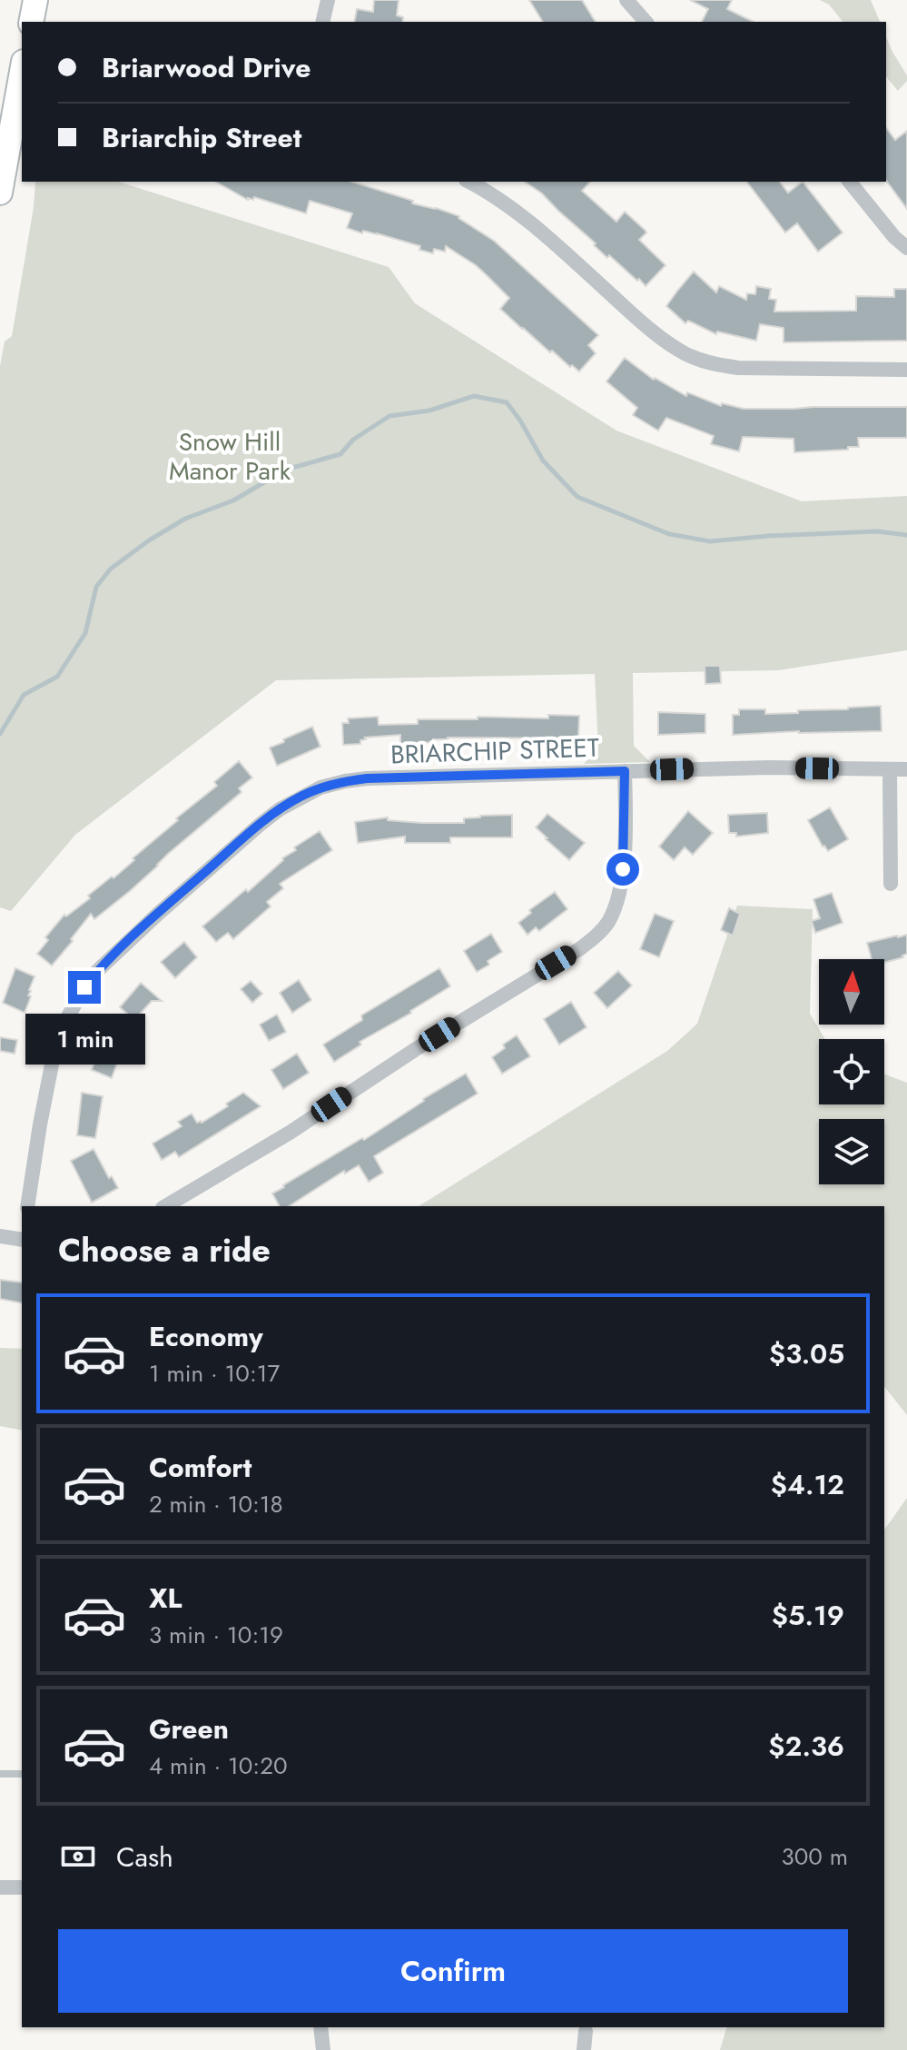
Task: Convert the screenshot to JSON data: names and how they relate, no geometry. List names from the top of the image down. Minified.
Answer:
{"streets":{"street":["BRIARCHIP STREET"]},"parks":["Snow Hill Manor Park"],"north":"top","page":{"banner":["Briarwood Drive","Briarchip Street"],"bubble":"1 min","heading":"Choose a ride","list":[{"name":"Economy","note":"1 min · 10:17","value":"$3.05"},{"name":"Comfort","note":"2 min · 10:18","value":"$4.12"},{"name":"XL","note":"3 min · 10:19","value":"$5.19"},{"name":"Green","note":"4 min · 10:20","value":"$2.36"}],"pay":["Cash","300 m"],"buttons":"Confirm"}}
